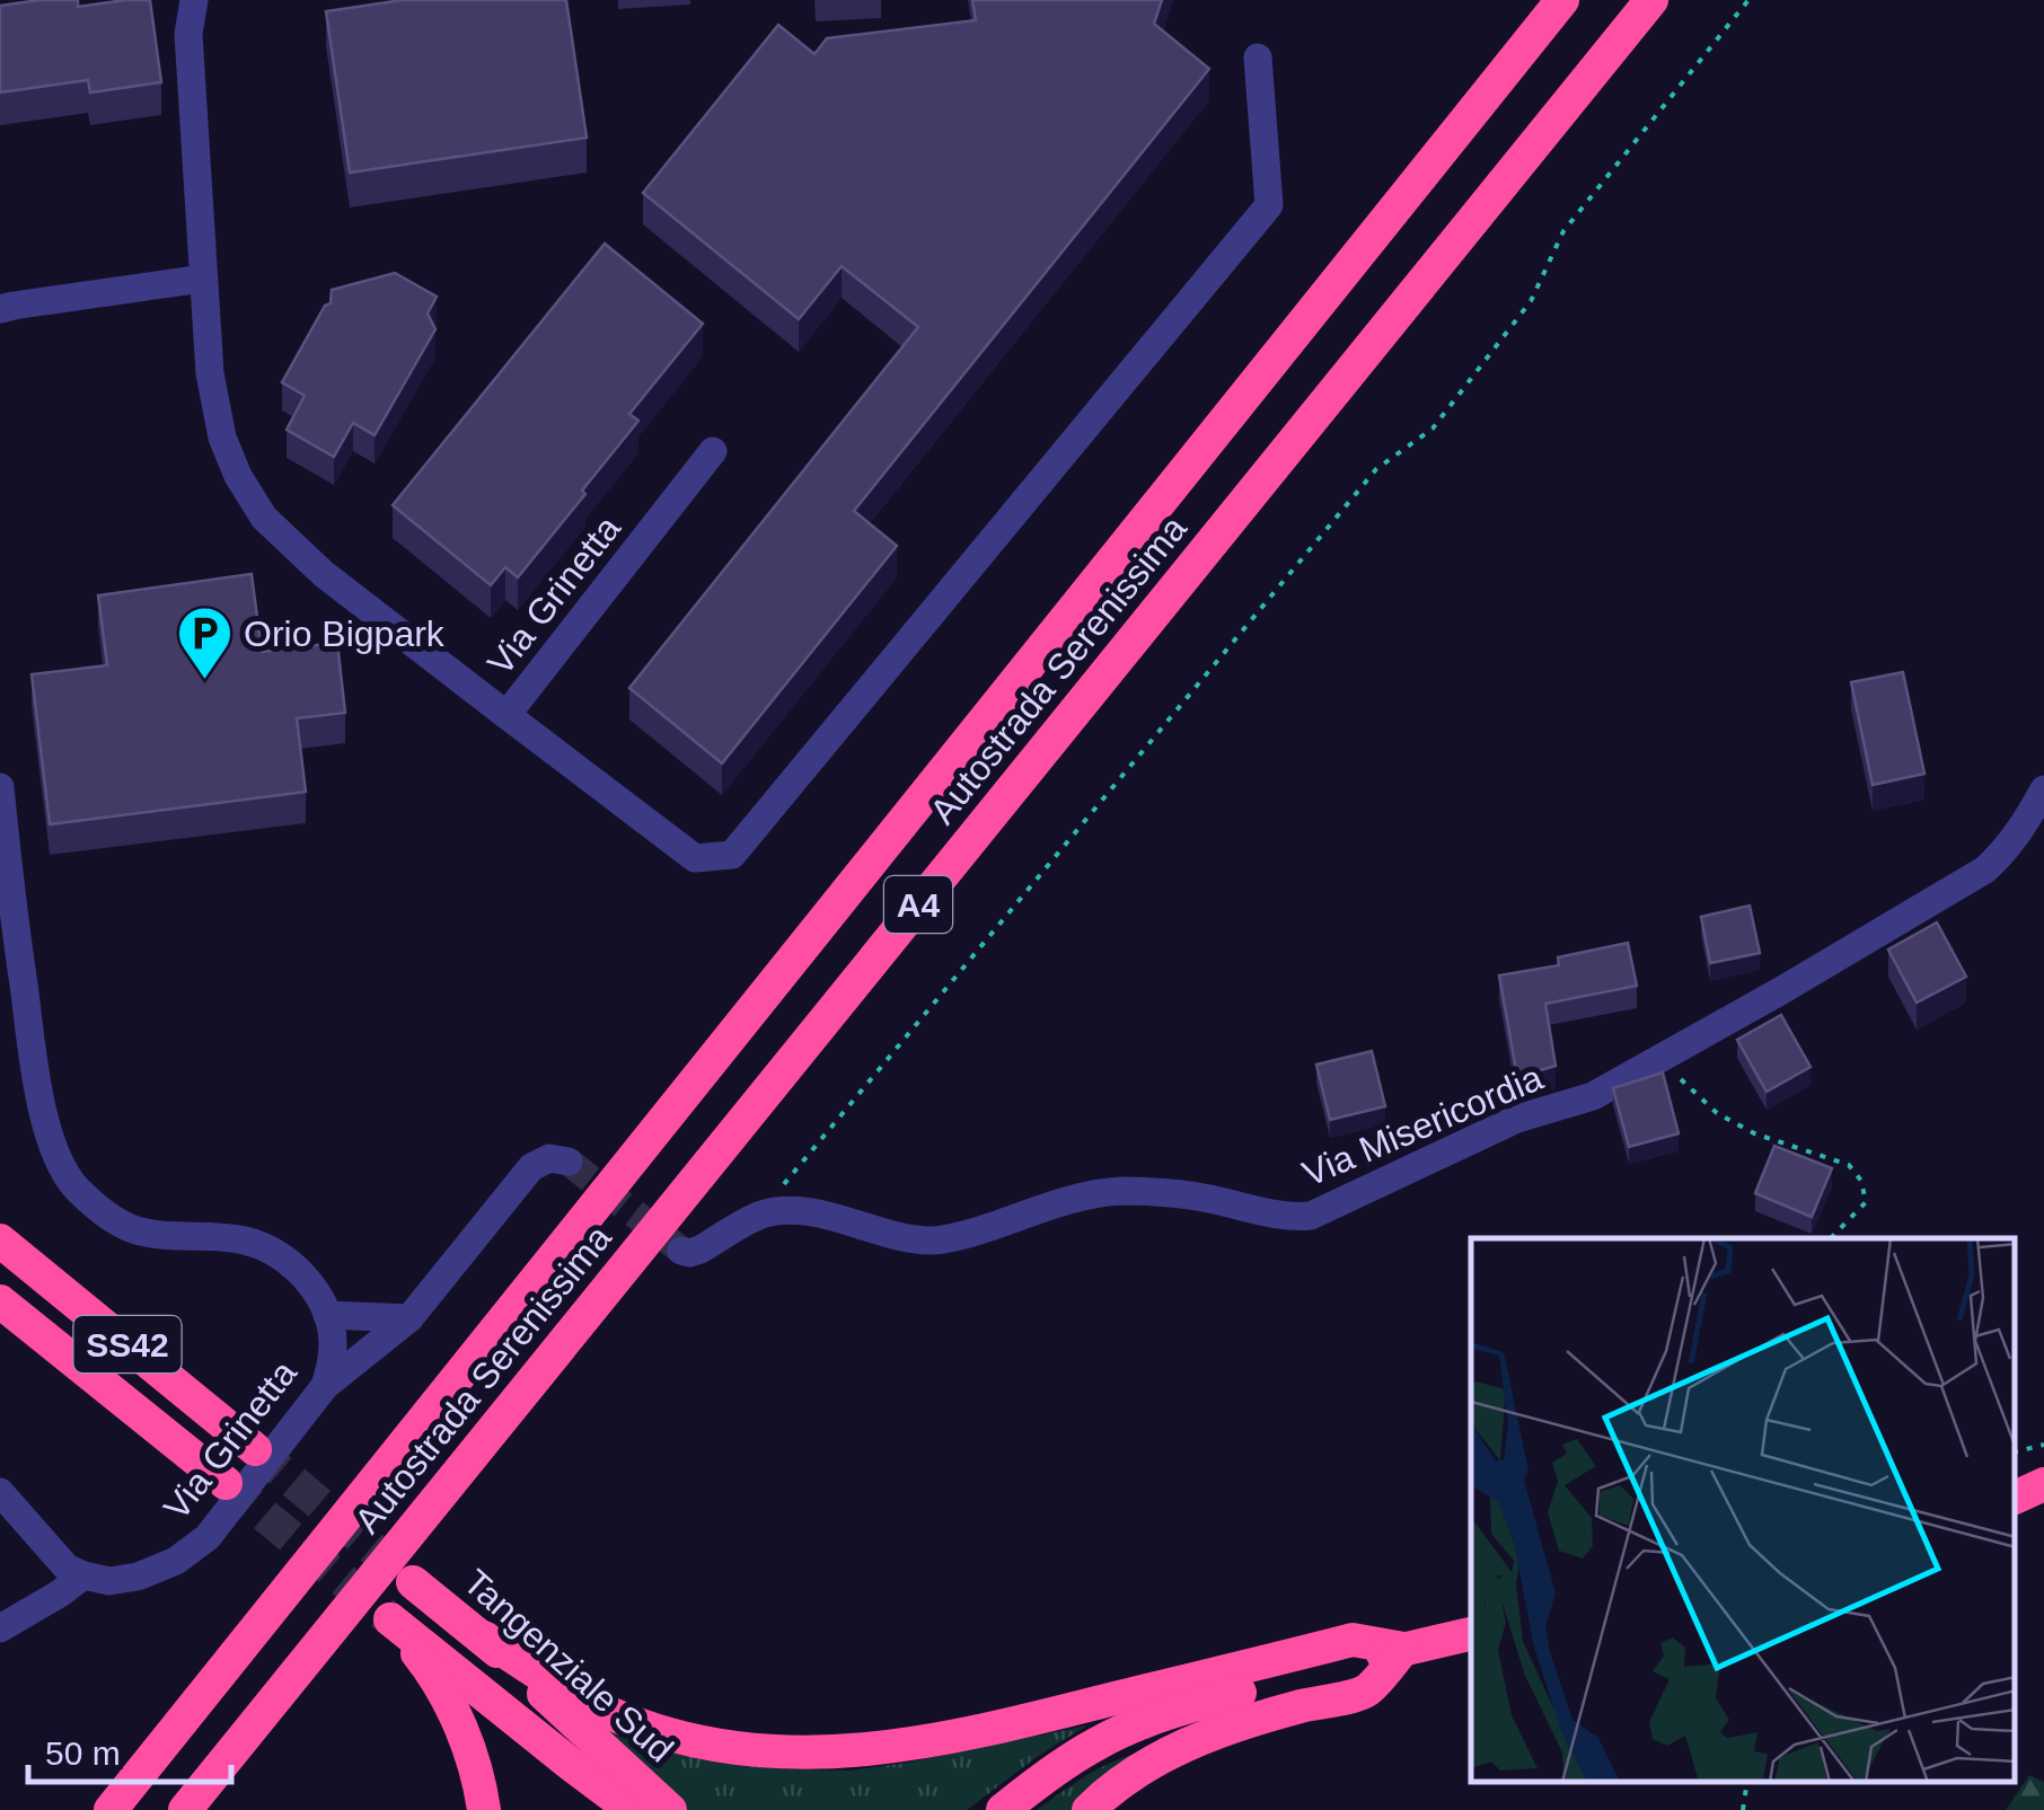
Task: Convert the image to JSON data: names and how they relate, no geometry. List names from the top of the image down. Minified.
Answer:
{"streets":{"highway":["Autostrada Serenissima","A4","SS42","Tangenziale Sud"],"street":["Via Grinetta","Via Misericordia"]},"places":{"parking":["Orio Bigpark"]},"scale_bar":"50 m"}
